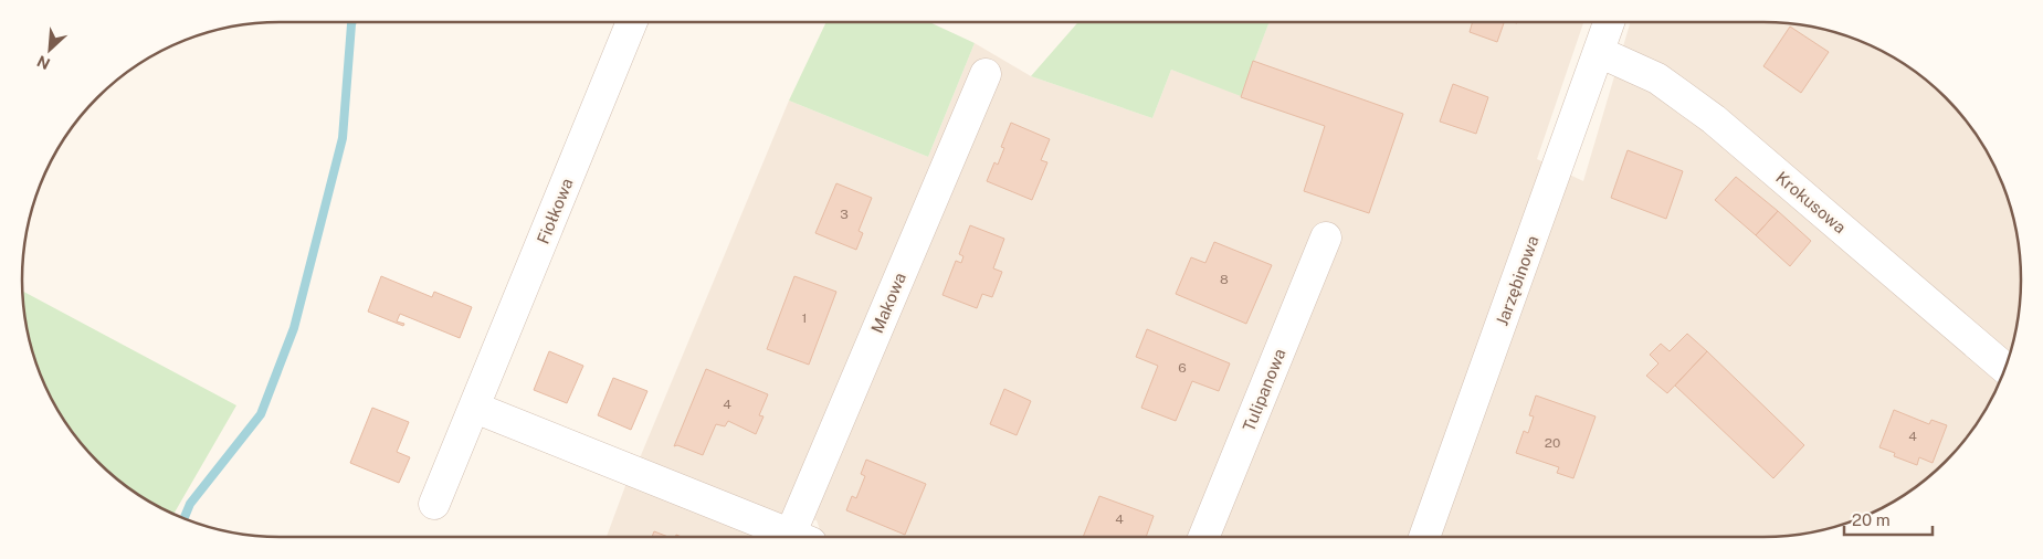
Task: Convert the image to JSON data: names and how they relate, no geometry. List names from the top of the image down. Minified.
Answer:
{"streets":{"street":["Krokusowa","Fiołkowa","Jarzębinowa","Makowa","Tulipanowa"]},"crossings":[["Krokusowa","Jarzębinowa"]],"house_numbers":["3","8","1","6","4","4","20","4"],"scale_bar":"20 m","north":"bottom left"}
